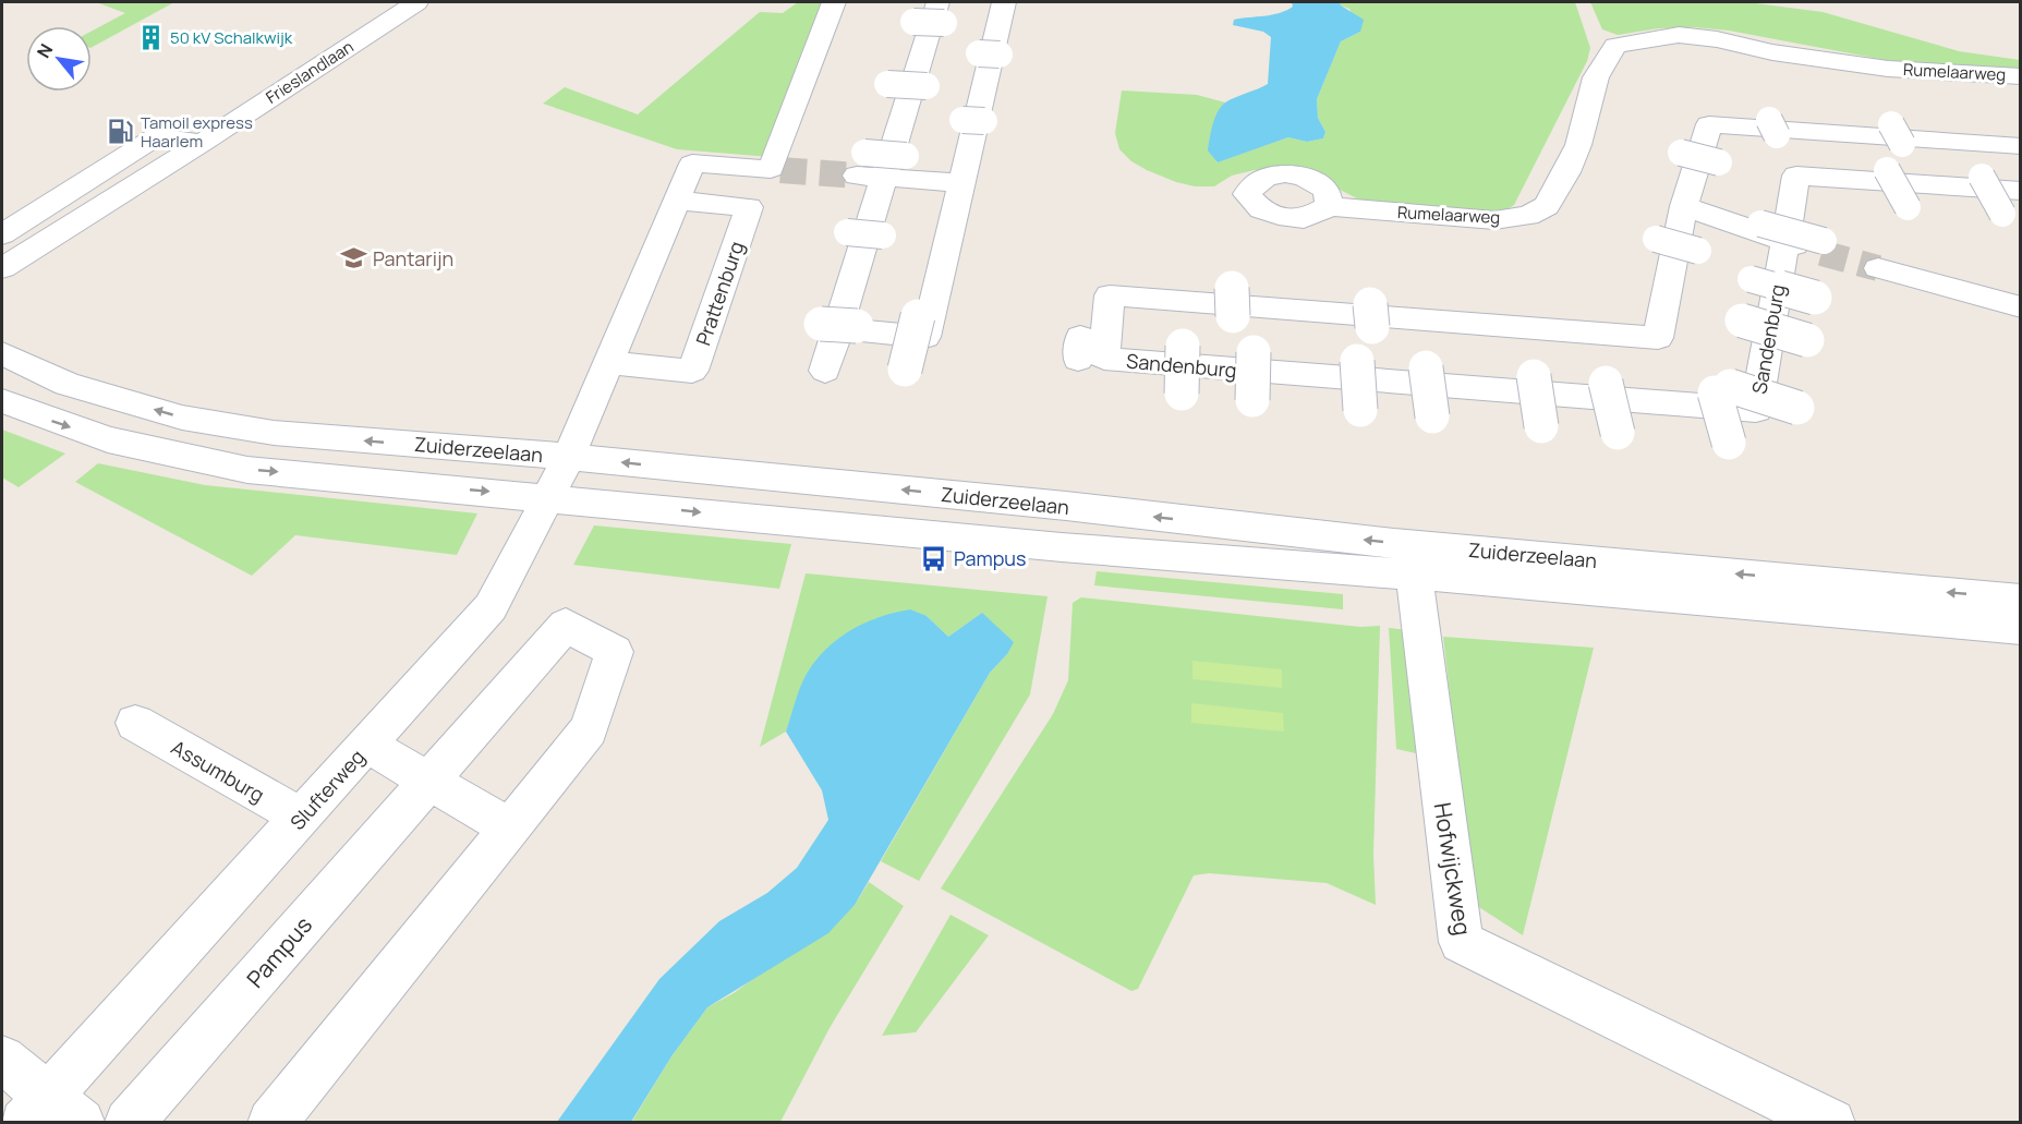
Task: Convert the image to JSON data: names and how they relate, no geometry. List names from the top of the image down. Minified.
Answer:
{"streets":{"street":["Frieslandlaan","Rumelaarweg","Prattenburg","Sandenburg","Zuiderzeelaan","Assumburg","Slufterweg","Hofwijckweg","Pampus"]},"crossings":[["Zuiderzeelaan","Slufterweg"],["Zuiderzeelaan","Hofwijckweg"],["Assumburg","Slufterweg"]],"places":{"building":["50 kV Schalkwijk"],"fuel station":["Tamoil express Haarlem"],"school or university":["Pantarijn"],"bus stop":["Pampus"]},"north":"top left"}
